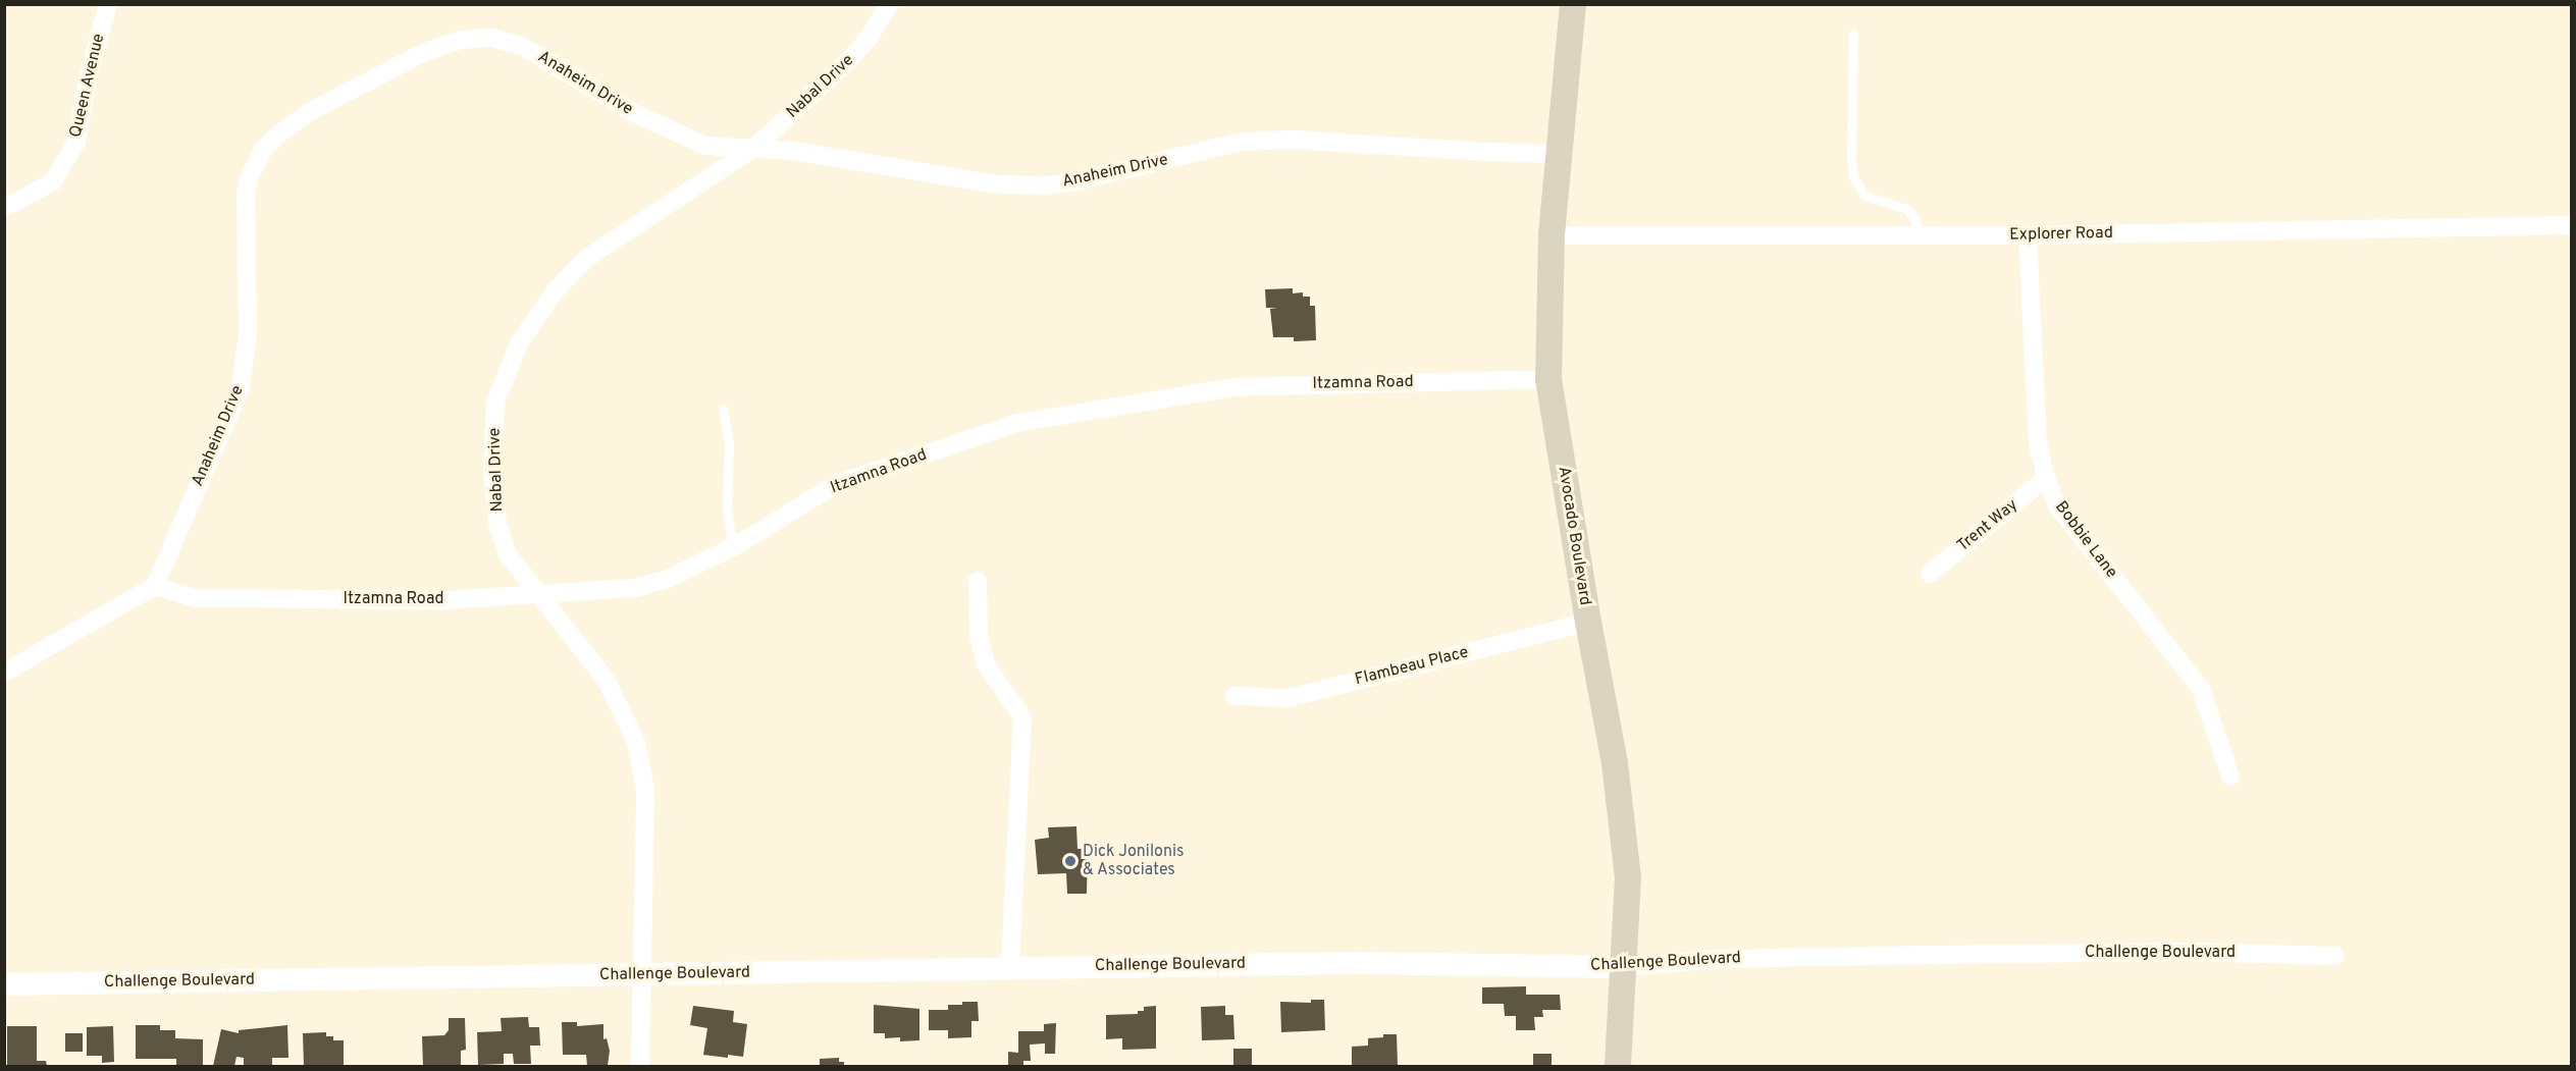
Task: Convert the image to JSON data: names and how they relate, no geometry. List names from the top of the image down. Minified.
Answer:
{"streets":{"main road":["Avocado Boulevard"],"street":["Anaheim Drive","Queen Avenue","Nabal Drive","Explorer Road","Itzamna Road","Trent Way","Bobbie Lane","Flambeau Place","Challenge Boulevard"]},"crossings":[["Anaheim Drive","Nabal Drive"],["Anaheim Drive","Itzamna Road"],["Anaheim Drive","Avocado Boulevard"],["Nabal Drive","Itzamna Road"],["Nabal Drive","Challenge Boulevard"],["Explorer Road","Avocado Boulevard"],["Explorer Road","Bobbie Lane"],["Itzamna Road","Avocado Boulevard"],["Trent Way","Bobbie Lane"],["Avocado Boulevard","Flambeau Place"],["Avocado Boulevard","Challenge Boulevard"]],"places":["Dick Jonilonis & Associates"]}
